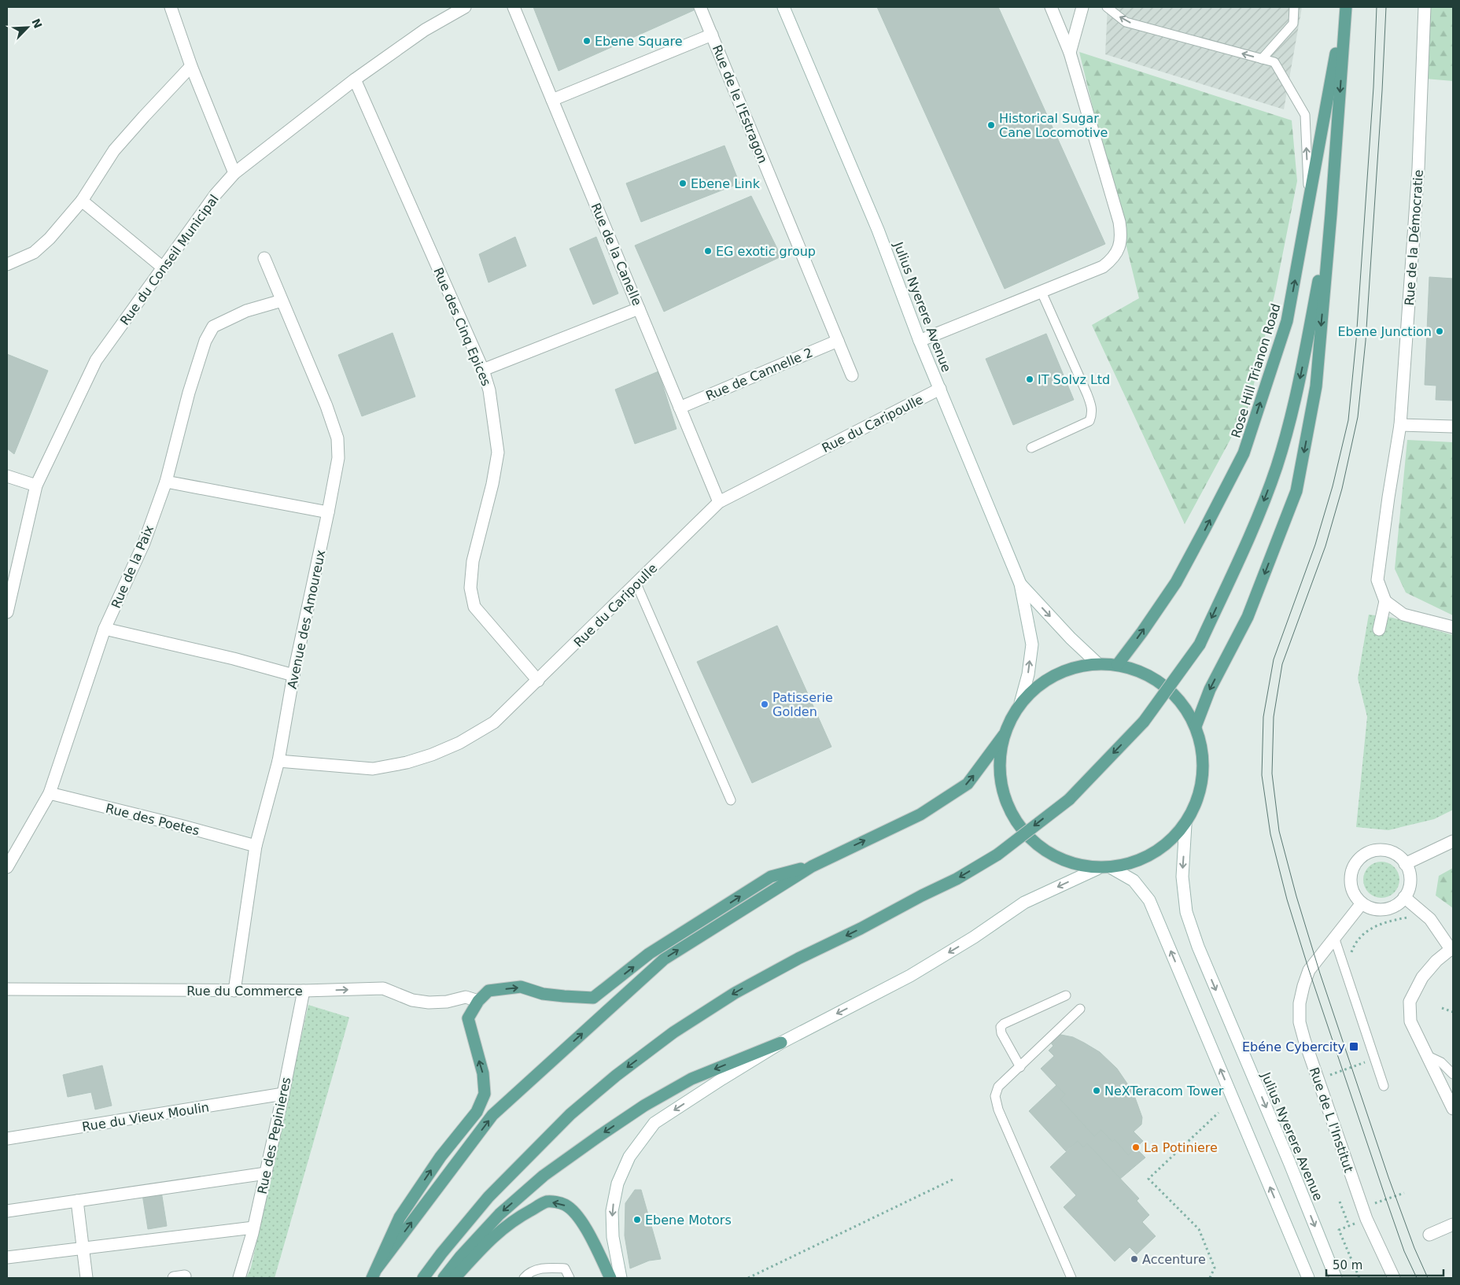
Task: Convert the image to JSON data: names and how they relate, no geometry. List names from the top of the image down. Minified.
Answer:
{"streets":{"main road":["Julius Nyerere Avenue","Rose Hill Trianon Road"],"street":["Rue de le I'Estragon","Rue de la Démocratie","Rue de la Canelle","Rue du Conseil Municipal","Rue des Cinq Epices","Rue de Cannelle 2","Rue du Caripoulle","Rue de la Paix","Avenue des Amoureux","Rue des Poetes","Rue du Commerce","Rue du Vieux Moulin","Rue de L l'Institut","Rue des Pepinieres"]},"crossings":[["Rue de le I'Estragon","Rue de Cannelle 2"],["Rue de la Canelle","Rue de Cannelle 2"],["Rue de la Canelle","Rue du Caripoulle"],["Rue du Conseil Municipal","Rue des Cinq Epices"],["Julius Nyerere Avenue","Rose Hill Trianon Road"],["Julius Nyerere Avenue","Rue du Caripoulle"],["Rue des Cinq Epices","Rue du Caripoulle"],["Rue du Caripoulle","Avenue des Amoureux"],["Rue de la Paix","Avenue des Amoureux"],["Rue de la Paix","Rue des Poetes"],["Avenue des Amoureux","Rue des Poetes"],["Avenue des Amoureux","Rue du Commerce"],["Rue du Commerce","Rue des Pepinieres"],["Rue du Vieux Moulin","Rue des Pepinieres"]],"one_way":["Rue du Commerce"],"places":{"other":["Ebene Square","Historical Sugar Cane Locomotive","Ebene Link","EG exotic group","Ebene Junction","IT Solvz Ltd","Patisserie Golden","NeXTeracom Tower","La Potiniere","Ebene Motors","Accenture"],"transit":["Ebéne Cybercity"]},"scale_bar":"50 m","north":"top right"}
